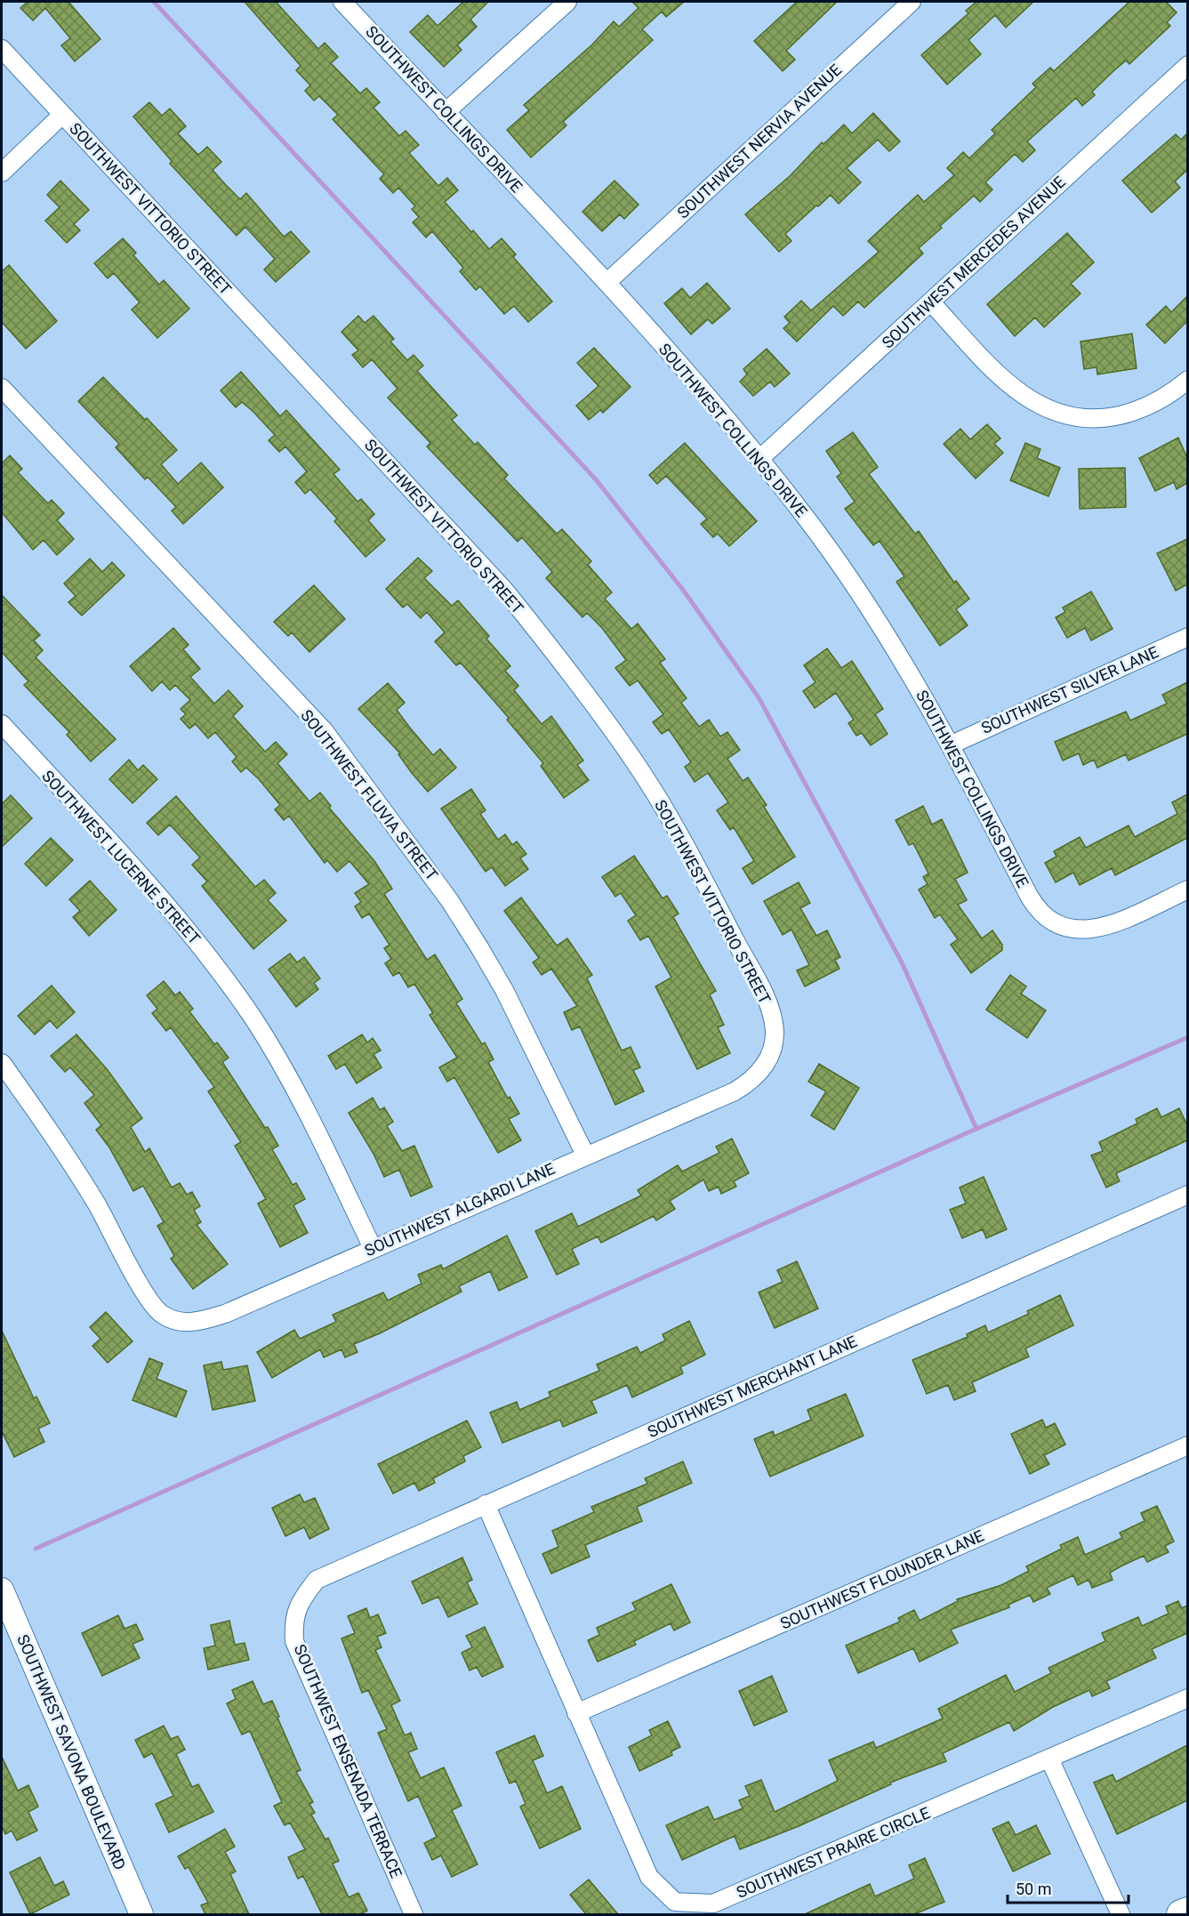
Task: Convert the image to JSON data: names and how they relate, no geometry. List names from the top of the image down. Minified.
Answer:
{"streets":{"street":["SOUTHWEST COLLINGS DRIVE","SOUTHWEST NERVIA AVENUE","SOUTHWEST VITTORIO STREET","SOUTHWEST MERCEDES AVENUE","SOUTHWEST SILVER LANE","SOUTHWEST FLUVIA STREET","SOUTHWEST LUCERNE STREET","SOUTHWEST ALGARDI LANE","SOUTHWEST MERCHANT LANE","SOUTHWEST FLOUNDER LANE","SOUTHWEST SAVONA BOULEVARD","SOUTHWEST ENSENADA TERRACE","SOUTHWEST PRAIRE CIRCLE"]},"crossings":[["SOUTHWEST COLLINGS DRIVE","SOUTHWEST NERVIA AVENUE"],["SOUTHWEST COLLINGS DRIVE","SOUTHWEST MERCEDES AVENUE"],["SOUTHWEST COLLINGS DRIVE","SOUTHWEST SILVER LANE"],["SOUTHWEST VITTORIO STREET","SOUTHWEST ALGARDI LANE"],["SOUTHWEST FLUVIA STREET","SOUTHWEST ALGARDI LANE"],["SOUTHWEST LUCERNE STREET","SOUTHWEST ALGARDI LANE"],["SOUTHWEST MERCHANT LANE","SOUTHWEST ENSENADA TERRACE"],["SOUTHWEST MERCHANT LANE","SOUTHWEST PRAIRE CIRCLE"],["SOUTHWEST FLOUNDER LANE","SOUTHWEST PRAIRE CIRCLE"]],"scale_bar":"50 m"}
